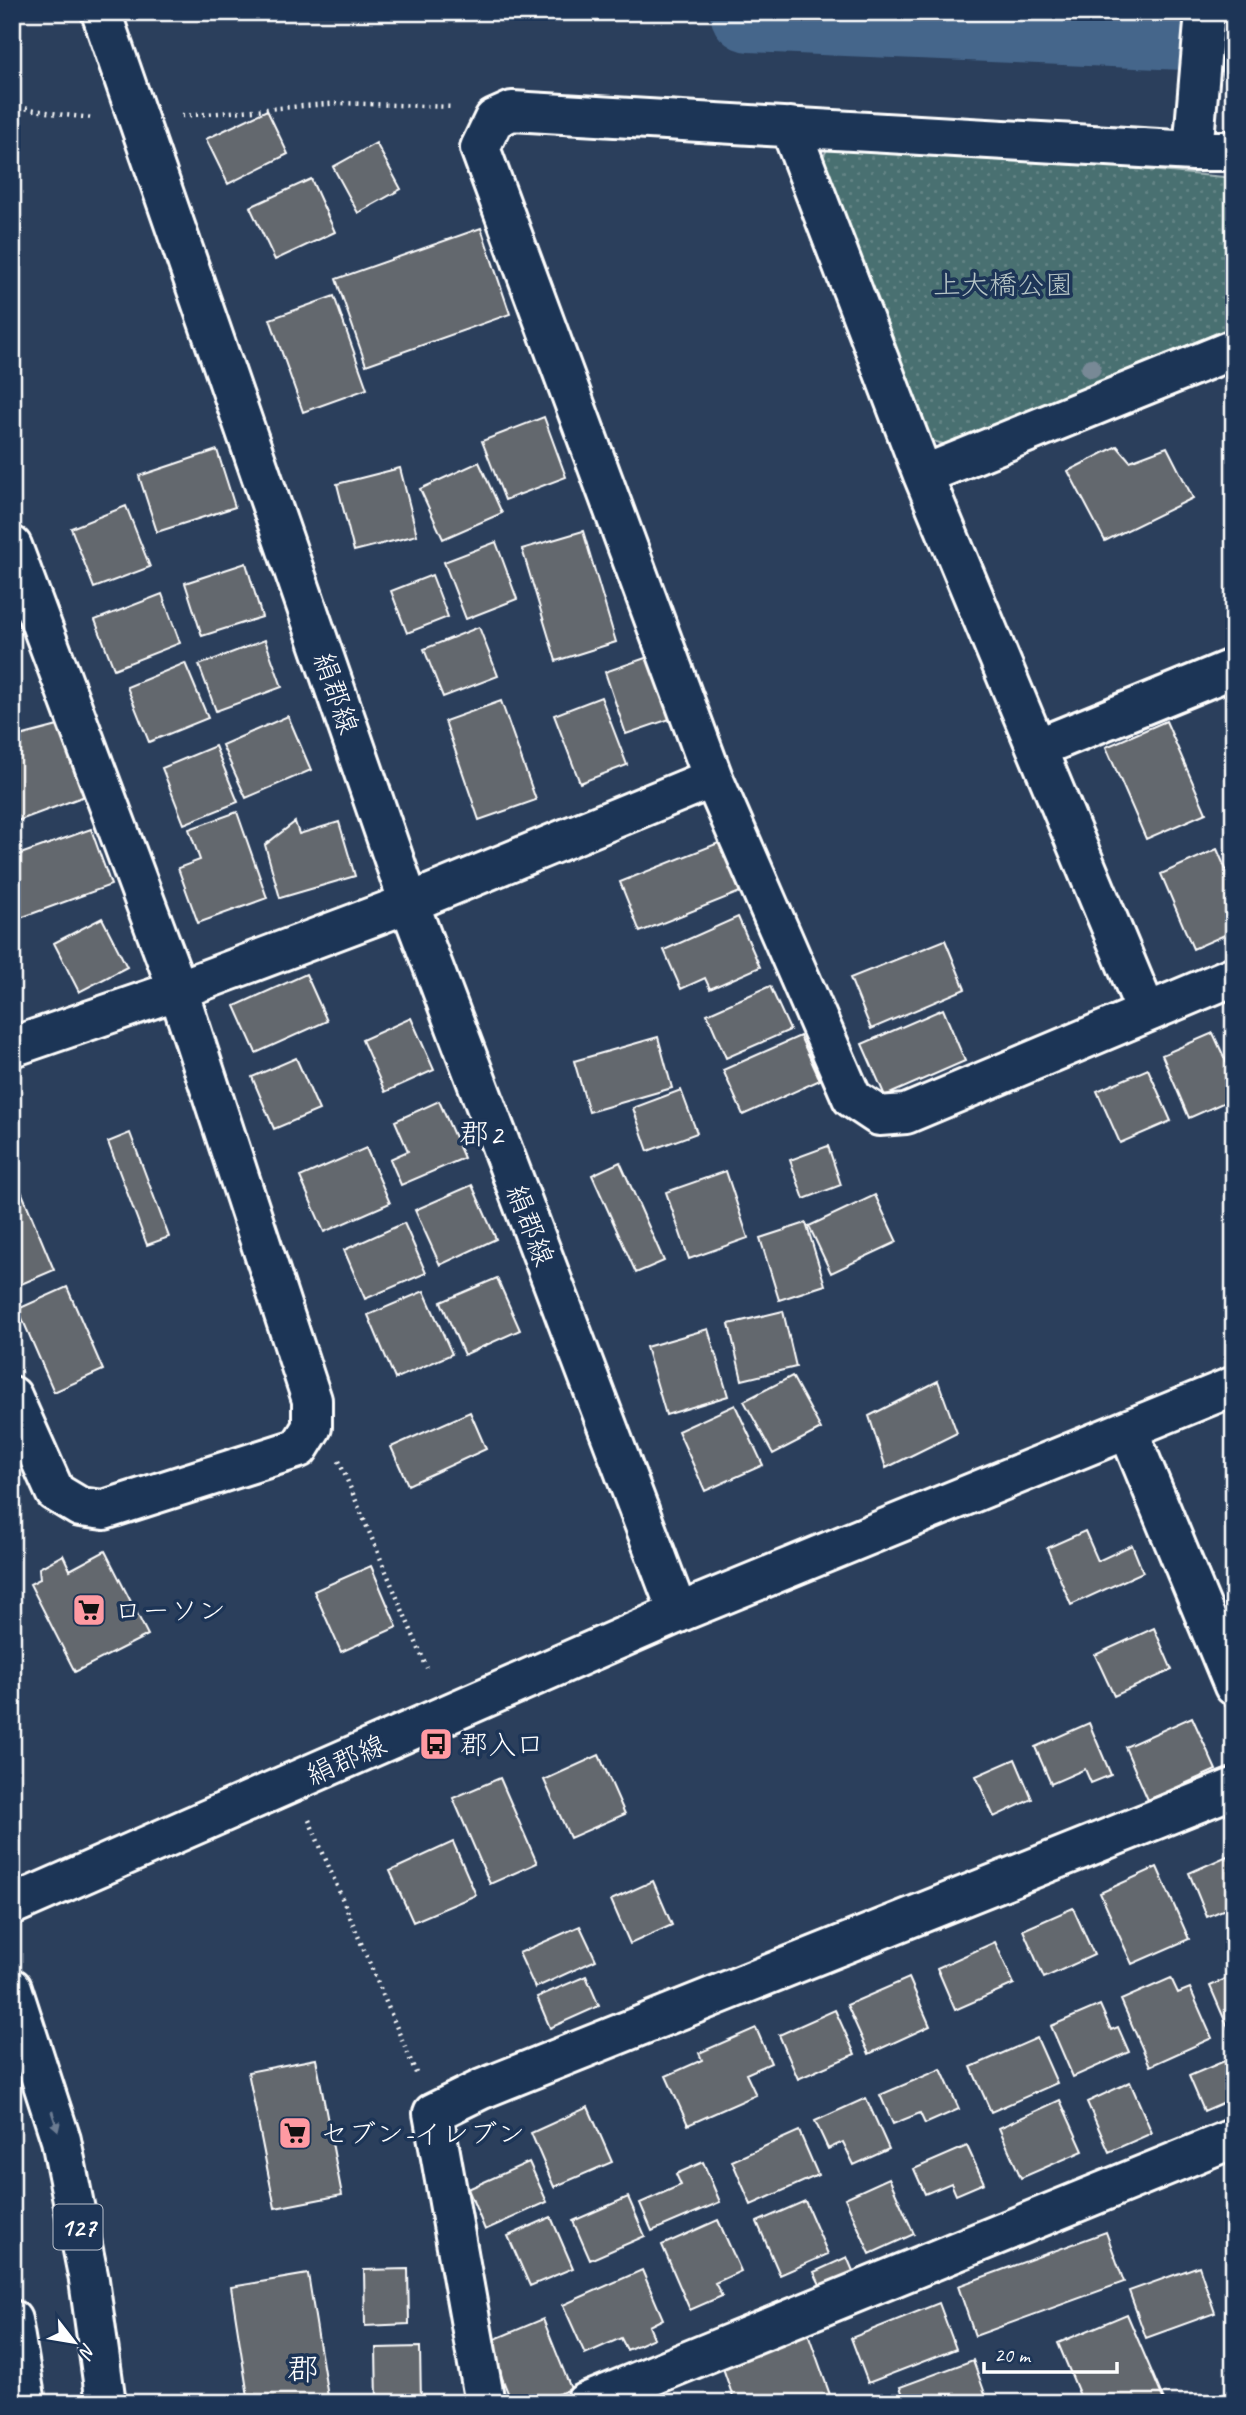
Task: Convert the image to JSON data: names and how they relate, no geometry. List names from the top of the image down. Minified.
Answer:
{"streets":{"main road":["絹郡線","127"]},"districts":["郡2","郡"],"parks":["上大橋公園"],"places":{"supermarket":["ローソン","セブン-イレブン"],"bus stop":["郡入口"]},"scale_bar":"20 m","north":"bottom right"}
